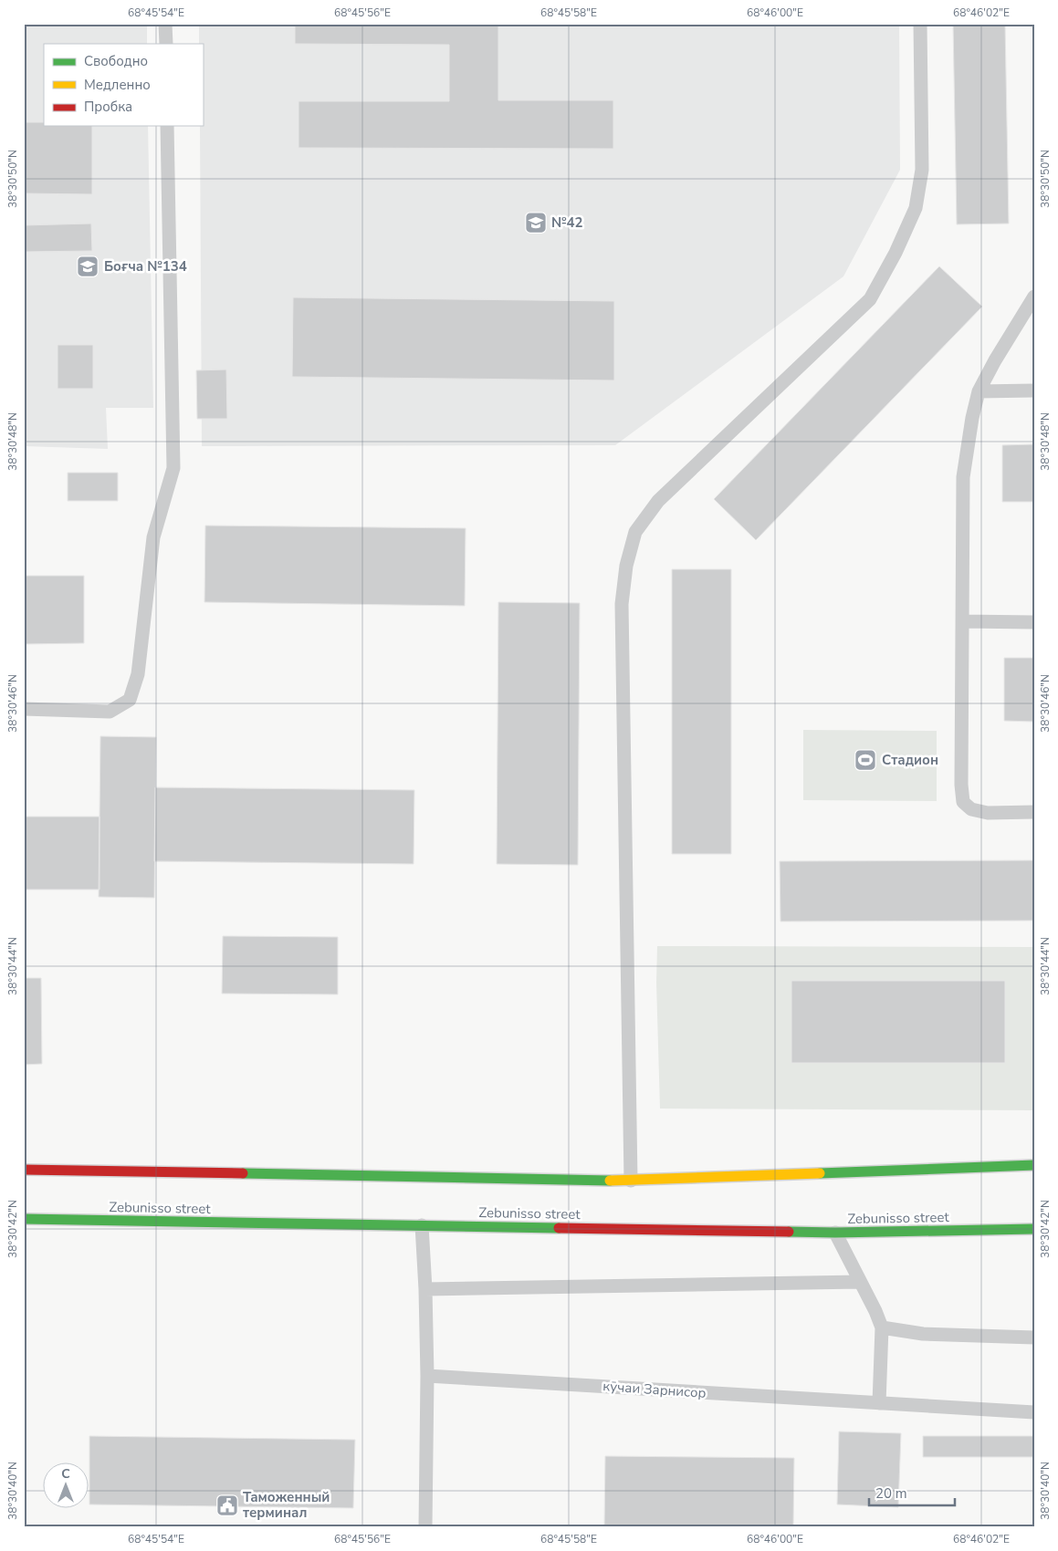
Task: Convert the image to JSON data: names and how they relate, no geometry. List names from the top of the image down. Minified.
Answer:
{"streets":{"main road":["Zebunisso street"],"lane":["кӯчаи Зарнисор"]},"places":{"school or university":["№42","Боғча №134"],"sports":["Стадион"],"public building":["Таможенный терминал"]},"legend":["Свободно","Медленно","Пробка"],"scale_bar":"20 m","north":"top","coordinates":["68°45'54\"E","68°45'56\"E","68°45'58\"E","68°46'00\"E","68°46'02\"E","38°30'50\"N","38°30'48\"N","38°30'46\"N","38°30'44\"N","38°30'42\"N","38°30'40\"N"]}
